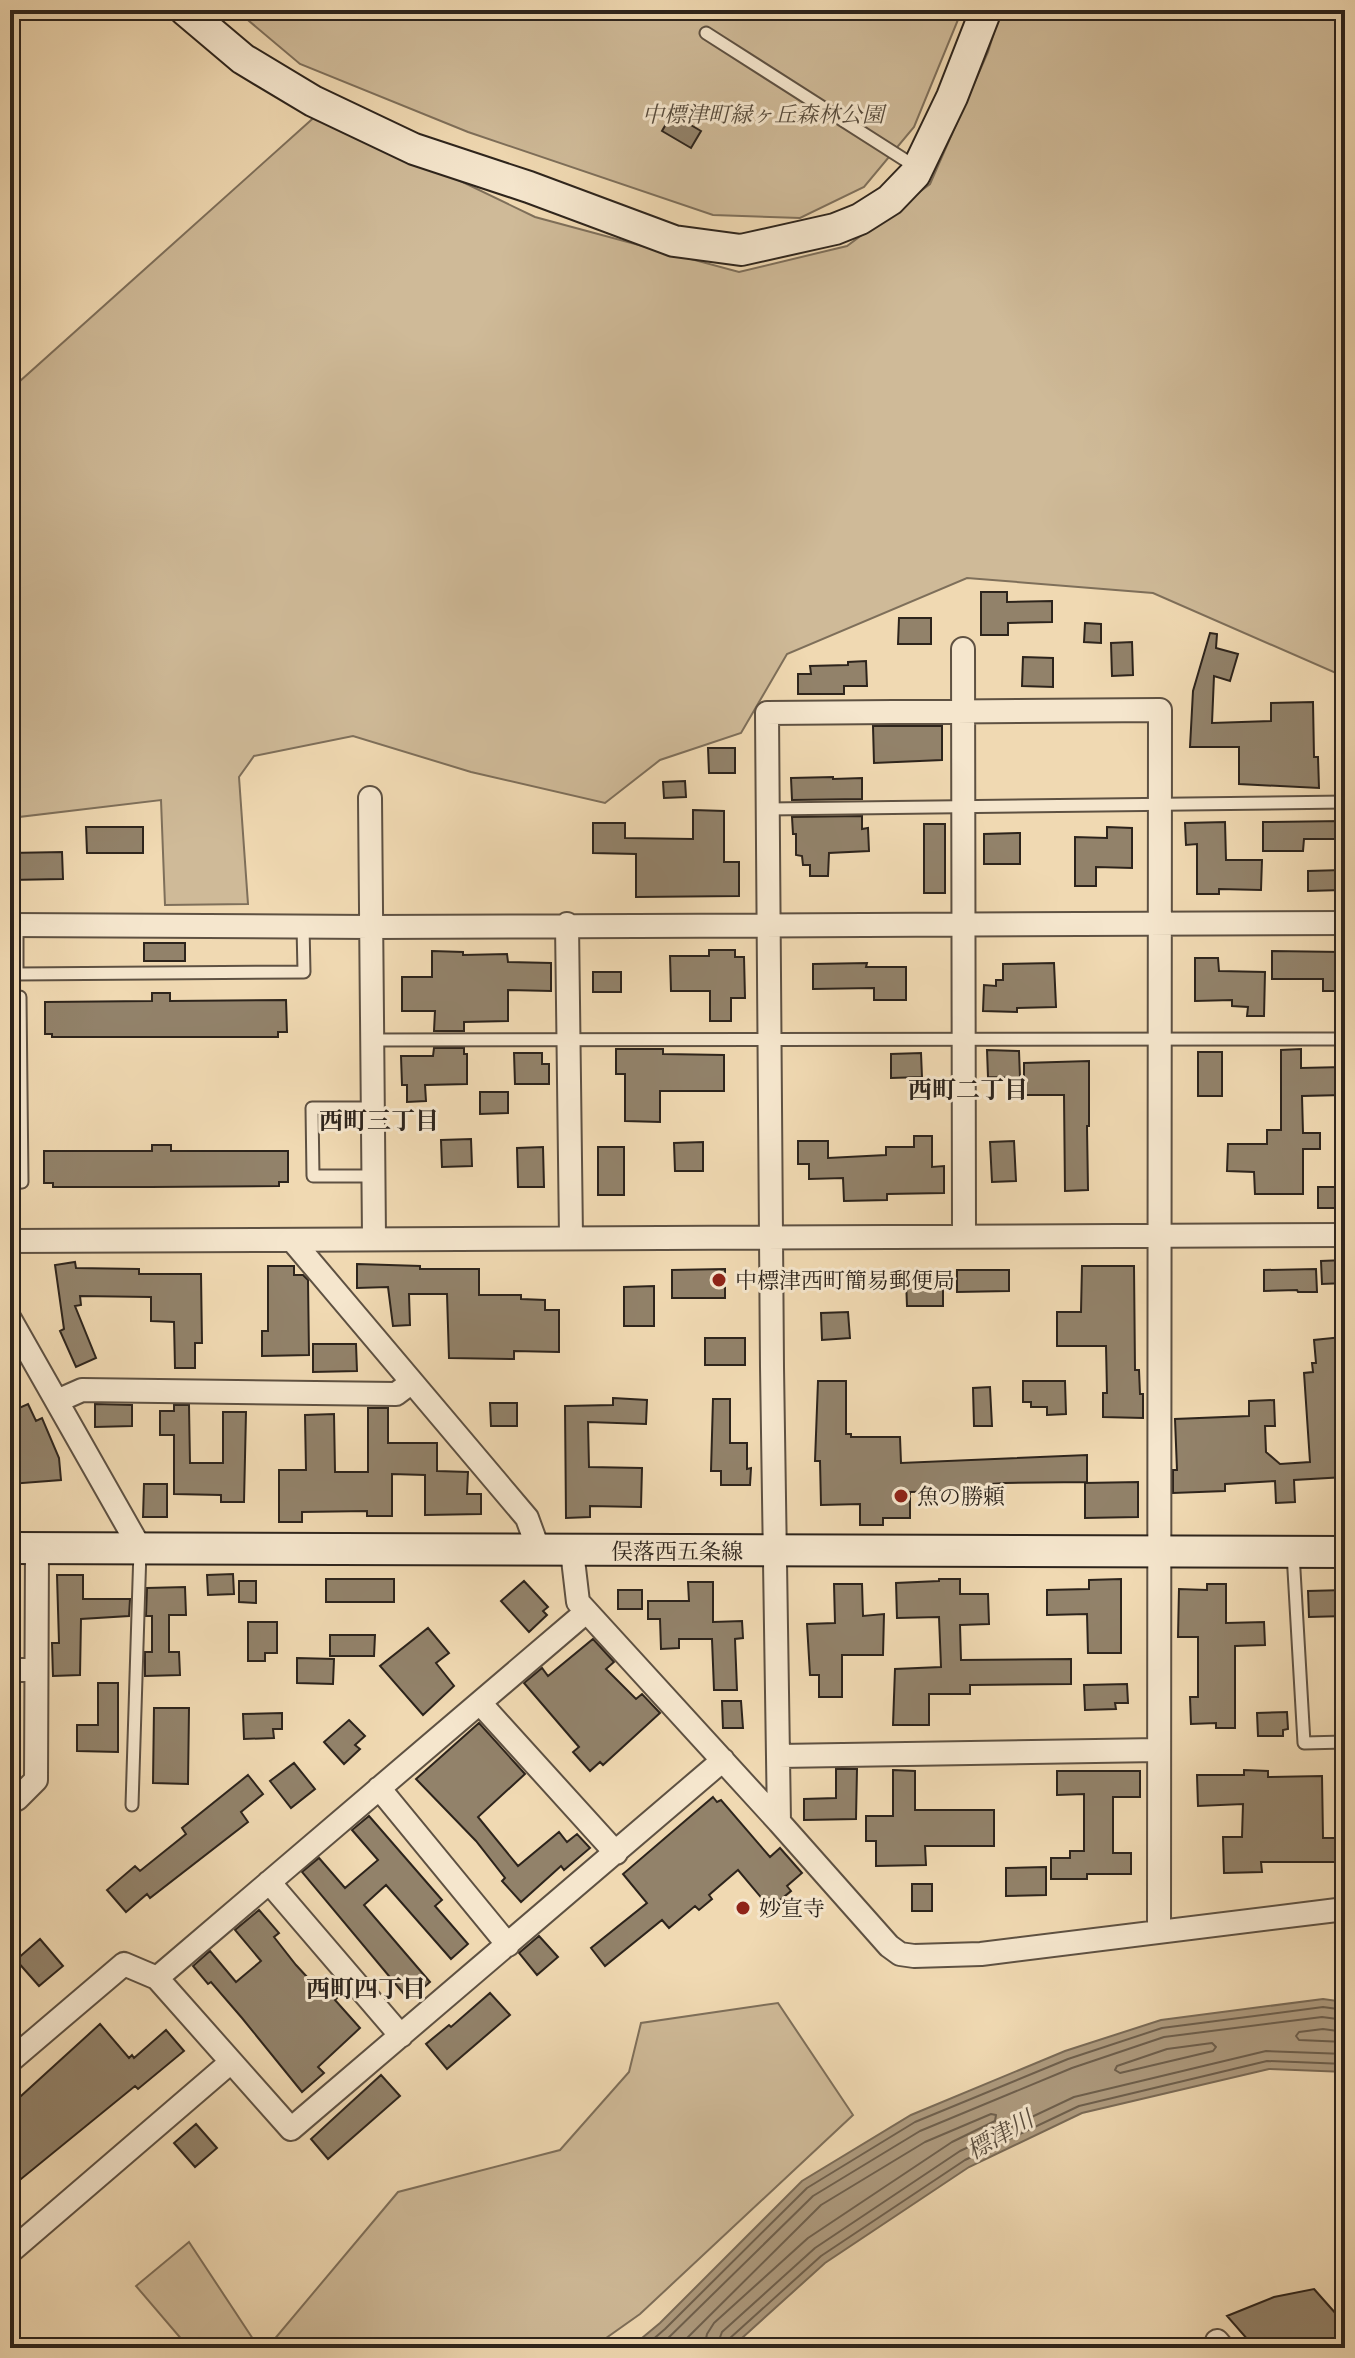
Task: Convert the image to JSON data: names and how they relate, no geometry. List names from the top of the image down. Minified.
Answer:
{"streets":{"main road":["俣落西五条線"]},"districts":["西町二丁目","西町三丁目","西町四丁目"],"water":["標津川"],"parks":["中標津町緑ヶ丘森林公園"],"places":["中標津西町簡易郵便局","魚の勝頼","妙宣寺"]}
